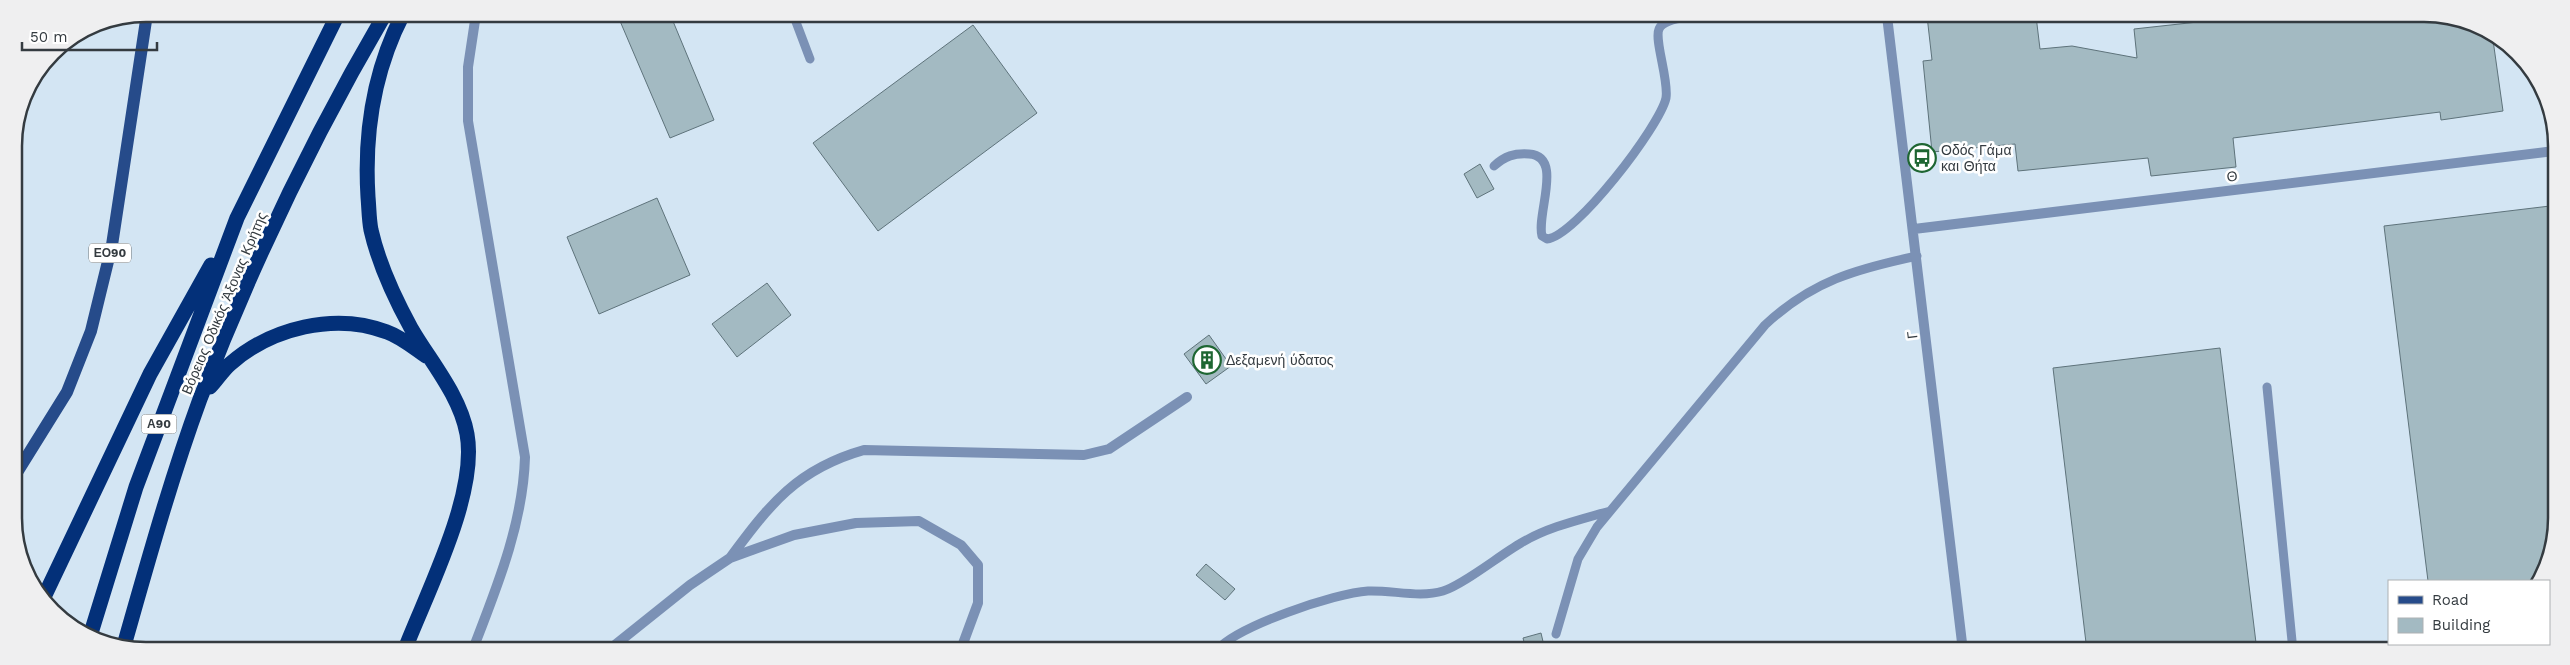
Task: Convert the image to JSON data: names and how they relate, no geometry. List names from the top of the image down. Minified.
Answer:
{"streets":{"highway":["Βόρειος Οδικός Άξονας Κρήτης","Α90"],"main road":["ΕΟ90"],"street":["Θ","Γ"]},"crossings":[["Θ","Γ"]],"places":{"bus stop":["Οδός Γάμα και Θήτα"],"building":["Δεξαμενή ύδατος"]},"legend":["Road","Building"],"scale_bar":"50 m"}
